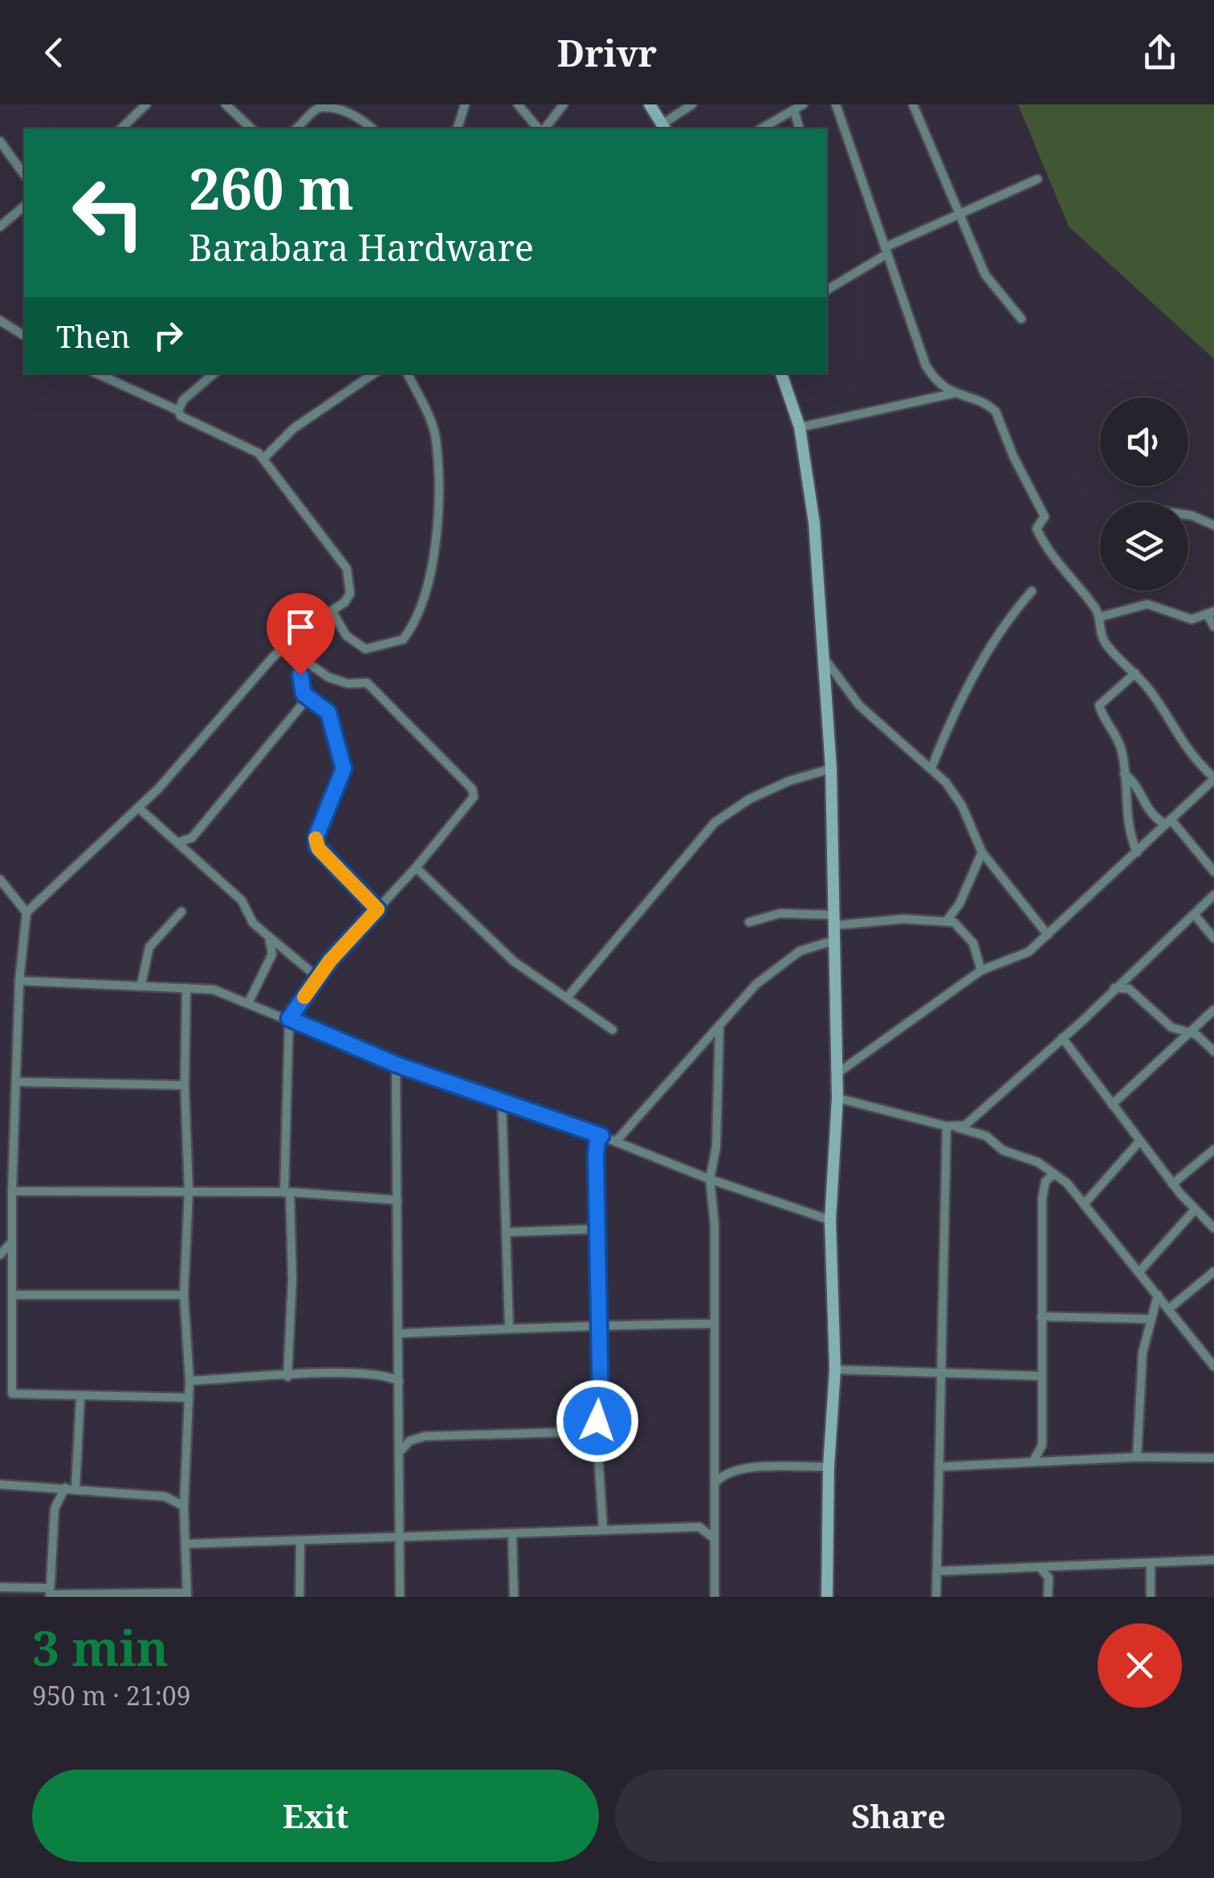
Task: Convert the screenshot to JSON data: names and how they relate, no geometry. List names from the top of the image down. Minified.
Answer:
{"page":{"header":"Drivr","turn":["260 m","Barabara Hardware"],"then":"Then","heading":["3 min","950 m · 21:09"],"buttons":["Exit","Share"]}}
